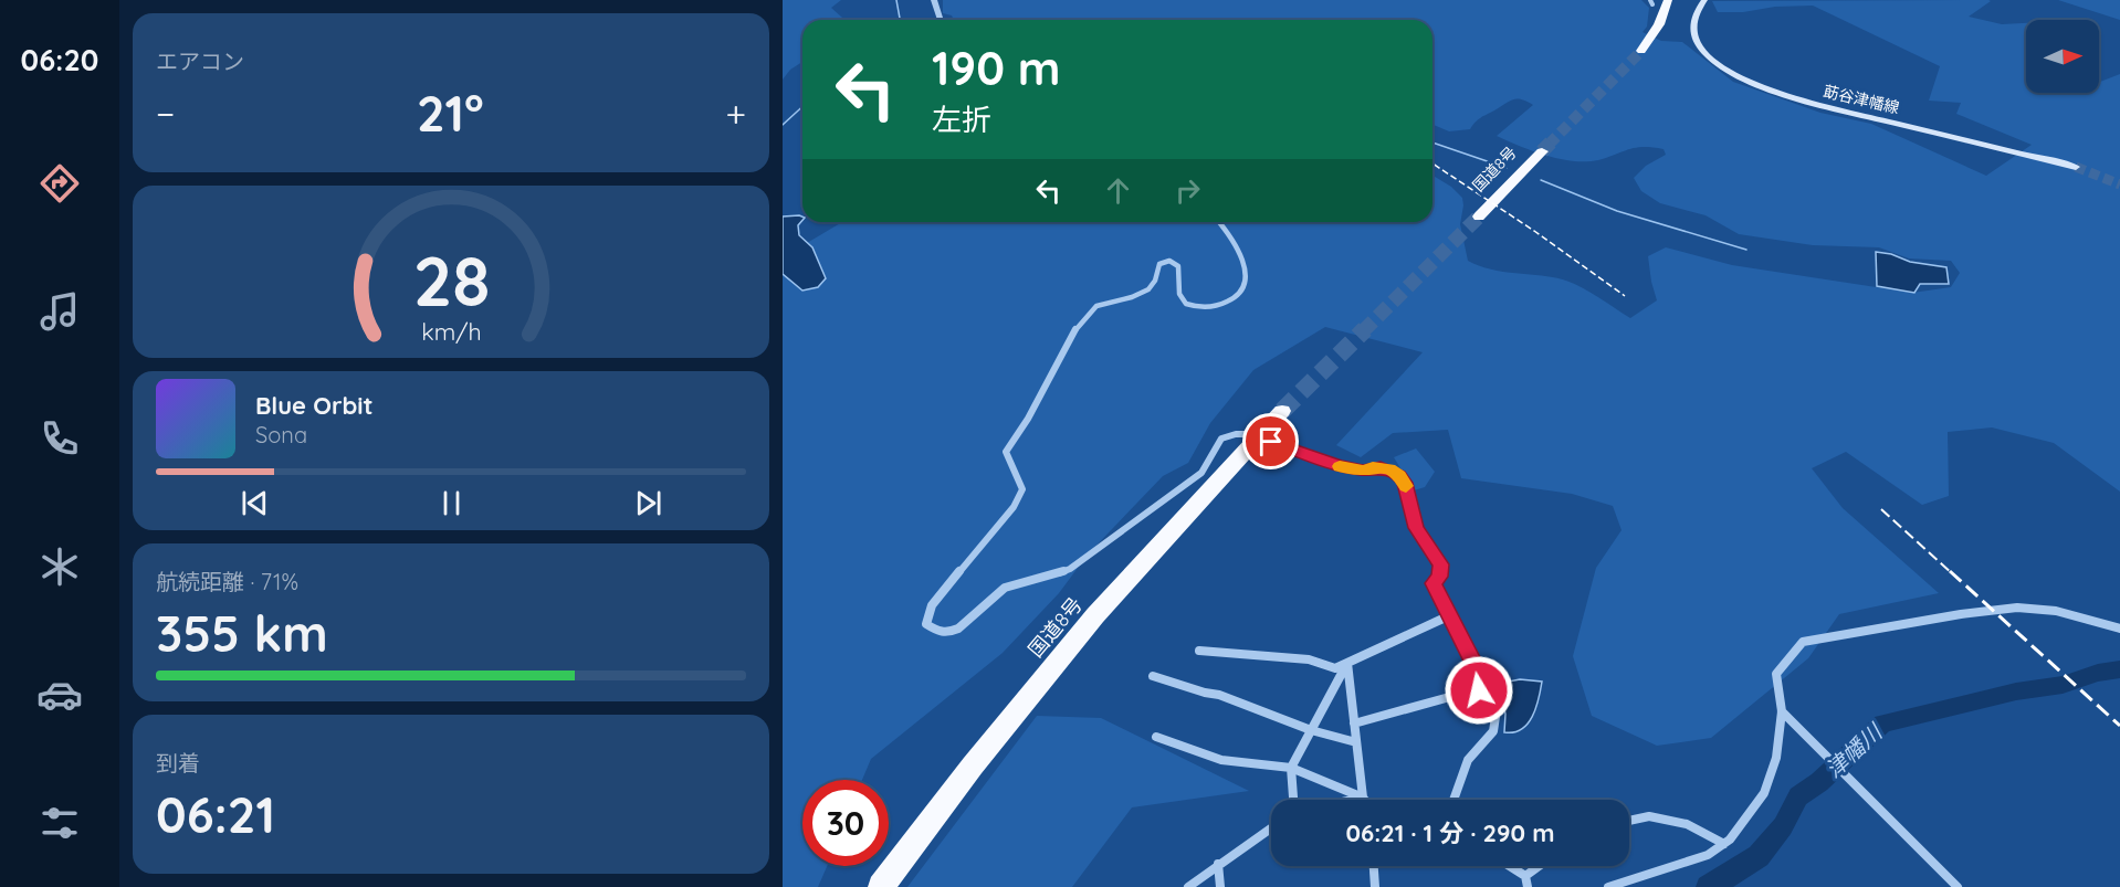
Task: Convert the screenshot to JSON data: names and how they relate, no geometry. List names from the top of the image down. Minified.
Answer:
{"streets":{"highway":["国道8号"],"main road":["莇谷津幡線"]},"water":["津幡川"],"north":"right","page":{"tabs":"06:20","tile":["エアコン",["航続距離 · 71%","355 km"],["到着","06:21"]],"turn":["190 m","左折"],"heat":["−","21°","+"],"song":["Blue Orbit","Sona"],"limit":"30","trip":"06:21 · 1 分 · 290 m","gauge":["28","km/h"]}}
